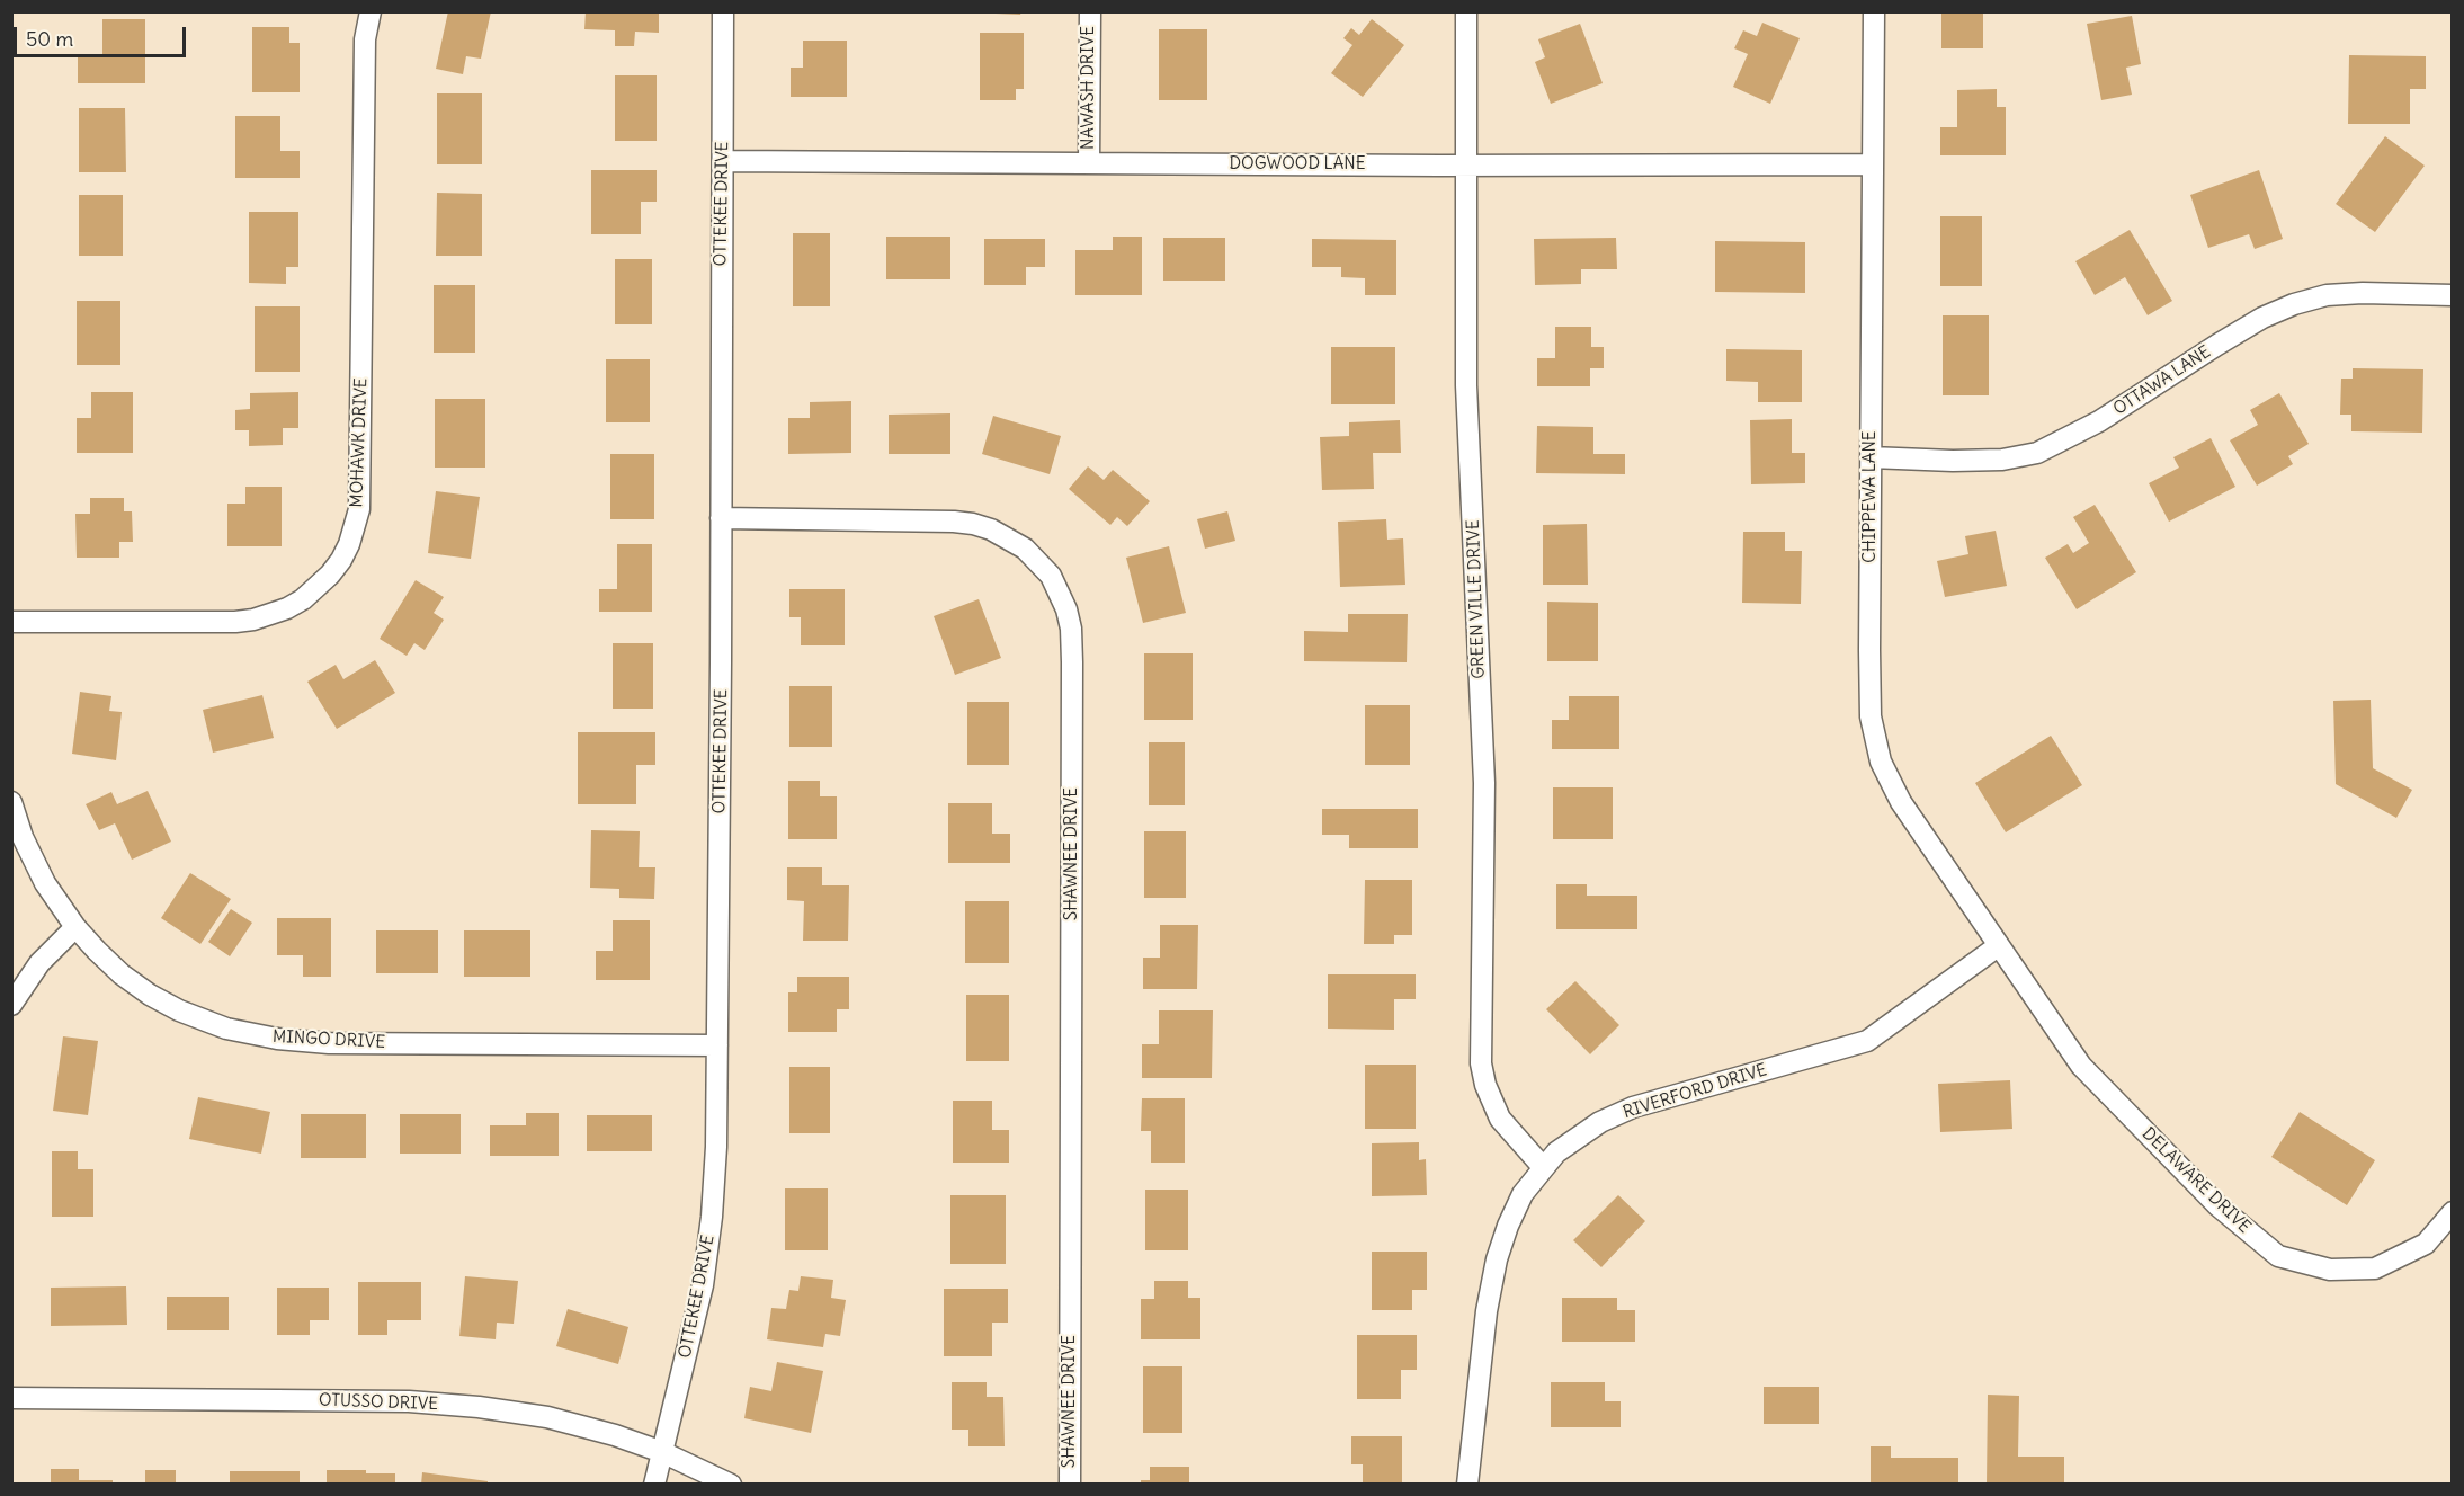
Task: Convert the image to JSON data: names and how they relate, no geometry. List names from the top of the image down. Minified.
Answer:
{"streets":{"street":["NAWASH DRIVE","DOGWOOD LANE","OTTEKEE DRIVE","OTTAWA LANE","MOHAWK DRIVE","CHIPPEWA LANE","GREEN VILLE DRIVE","SHAWNEE DRIVE","MINGO DRIVE","RIVERFORD DRIVE","DELAWARE DRIVE","OTUSSO DRIVE"]},"crossings":[["NAWASH DRIVE","DOGWOOD LANE"],["DOGWOOD LANE","OTTEKEE DRIVE"],["DOGWOOD LANE","CHIPPEWA LANE"],["DOGWOOD LANE","GREEN VILLE DRIVE"],["OTTEKEE DRIVE","SHAWNEE DRIVE"],["OTTEKEE DRIVE","MINGO DRIVE"],["OTTEKEE DRIVE","OTUSSO DRIVE"],["OTTAWA LANE","CHIPPEWA LANE"],["CHIPPEWA LANE","RIVERFORD DRIVE"],["CHIPPEWA LANE","DELAWARE DRIVE"],["GREEN VILLE DRIVE","RIVERFORD DRIVE"],["RIVERFORD DRIVE","DELAWARE DRIVE"]],"scale_bar":"50 m"}
